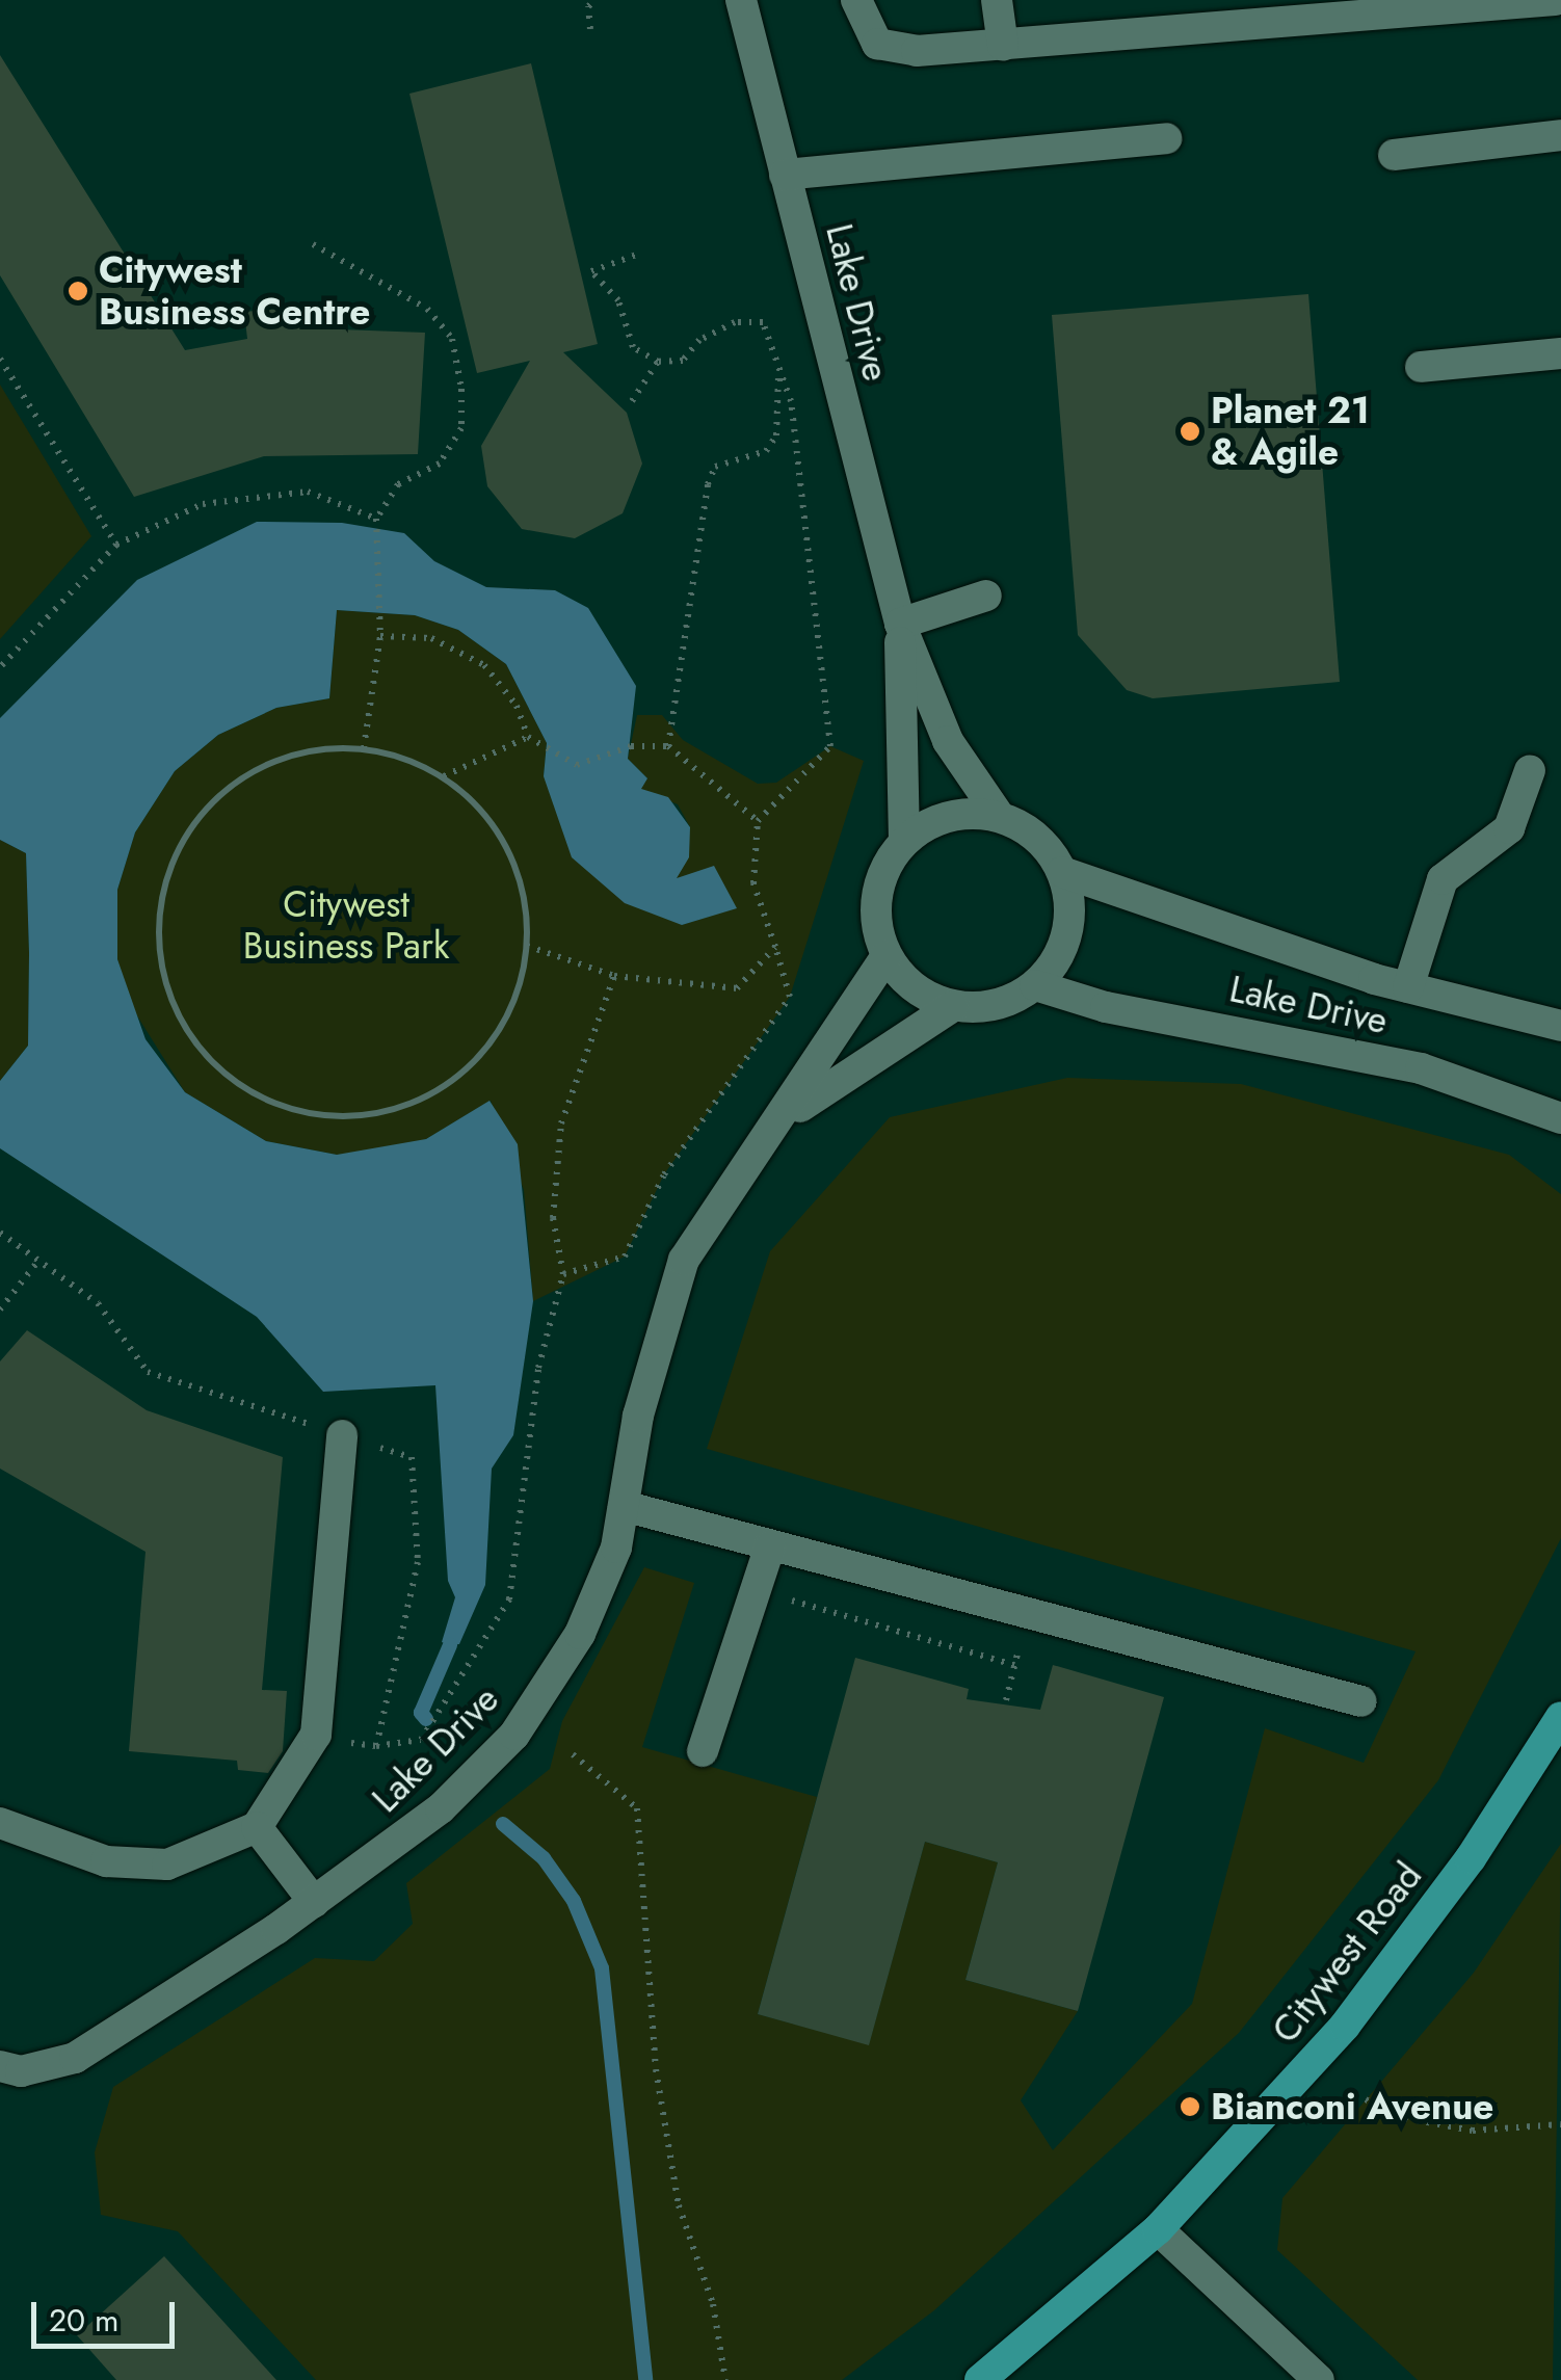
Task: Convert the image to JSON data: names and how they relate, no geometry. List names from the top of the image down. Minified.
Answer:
{"streets":{"main road":["Citywest Road"],"street":["Lake Drive"]},"parks":["Citywest Business Park"],"places":["Citywest Business Centre","Planet 21 & Agile","Bianconi Avenue"],"scale_bar":"20 m"}
